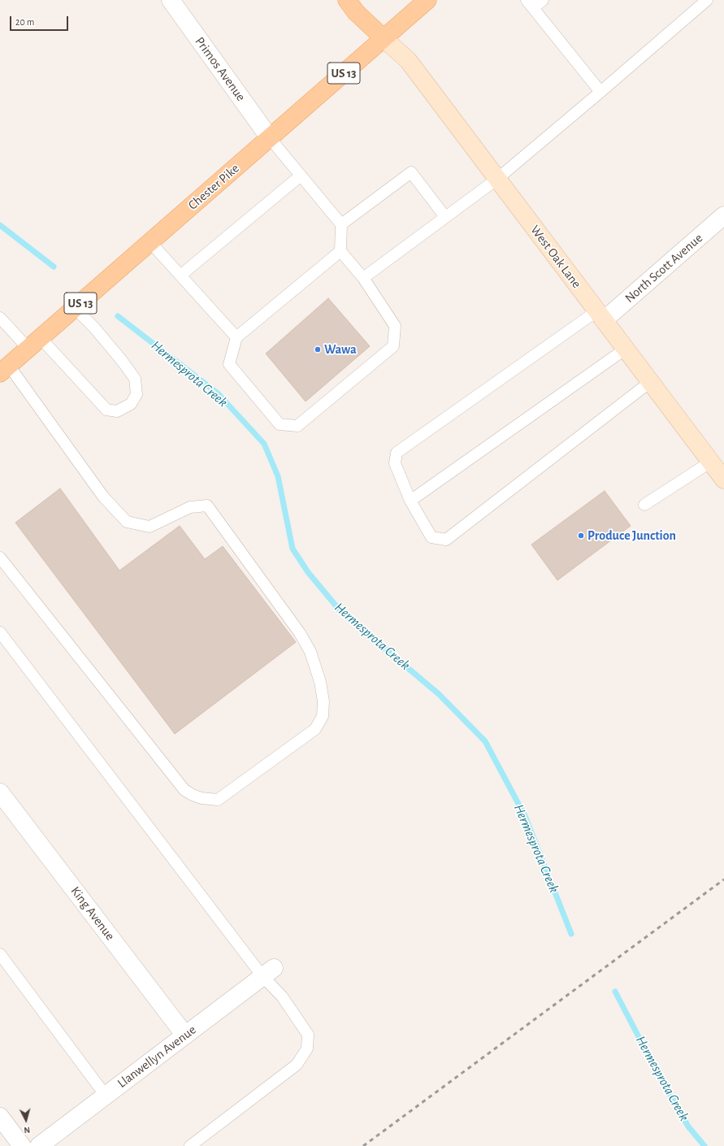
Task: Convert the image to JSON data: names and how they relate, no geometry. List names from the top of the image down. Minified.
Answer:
{"streets":{"main road":["US 13","Chester Pike","West Oak Lane"],"street":["Primos Avenue","North Scott Avenue","King Avenue","Llanwellyn Avenue"]},"crossings":[["Primos Avenue","Chester Pike"],["Chester Pike","West Oak Lane"],["West Oak Lane","North Scott Avenue"],["King Avenue","Llanwellyn Avenue"]],"water":["Hermesprota Creek"],"places":["Wawa","Produce Junction"],"scale_bar":"20 m","north":"bottom"}
